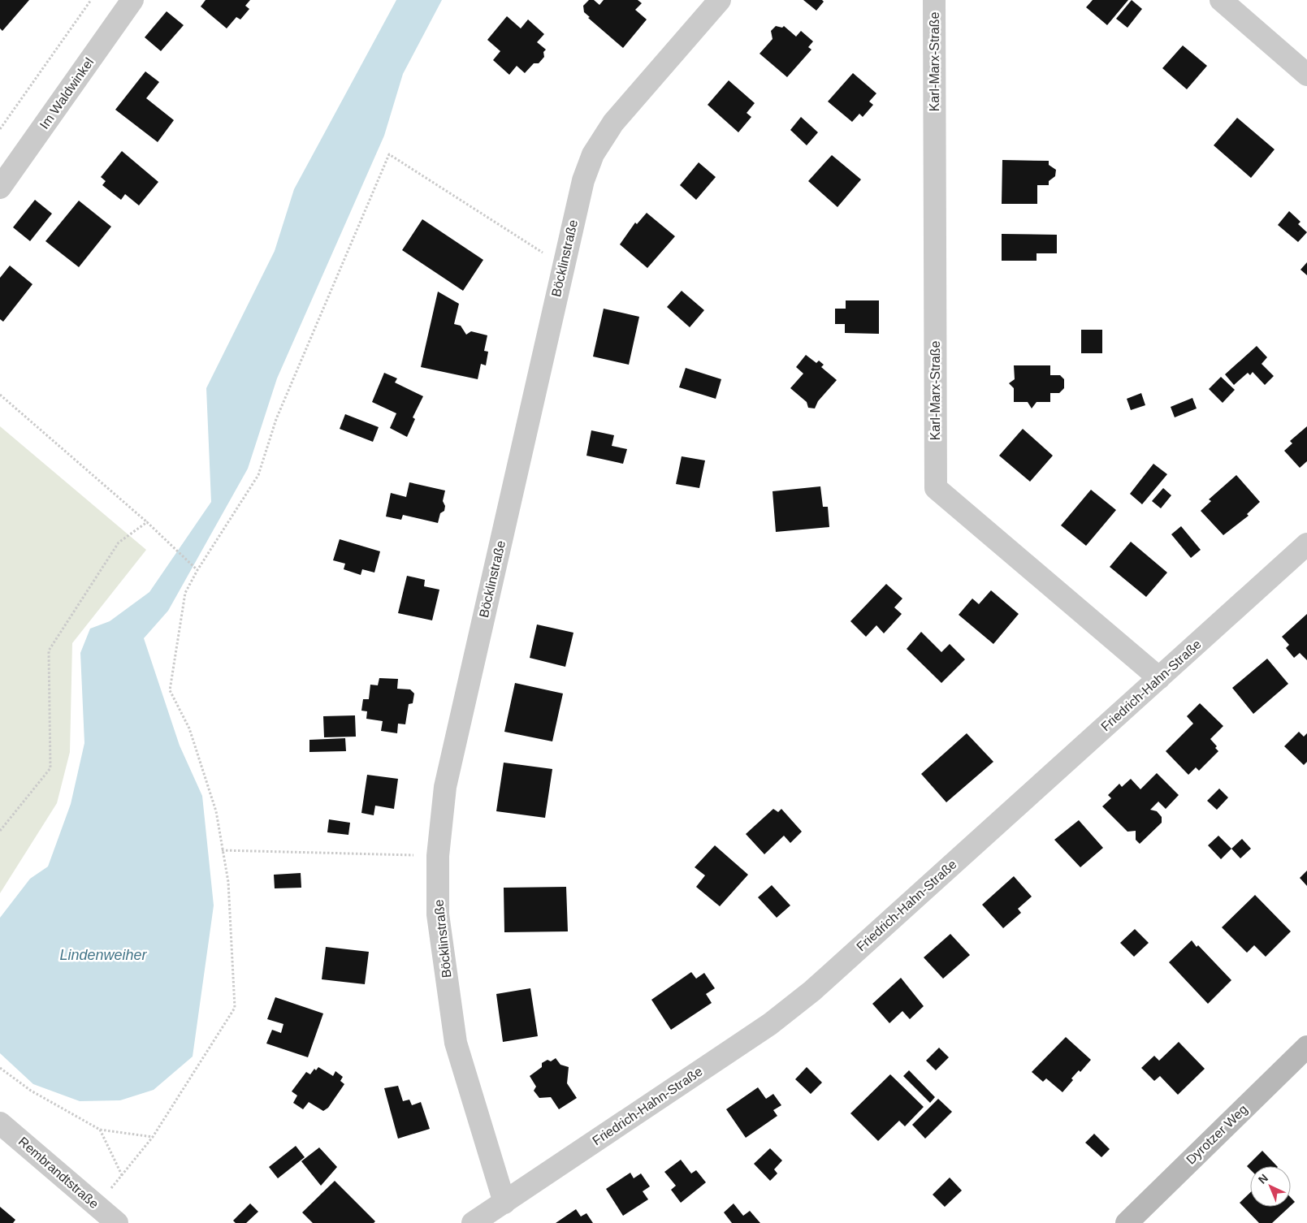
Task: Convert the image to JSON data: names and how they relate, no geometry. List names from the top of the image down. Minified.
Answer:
{"streets":{"street":["Karl-Marx-Straße","Im Waldwinkel","Böcklinstraße","Friedrich-Hahn-Straße","Dyrotzer Weg","Rembrandtstraße"]},"crossings":[["Karl-Marx-Straße","Friedrich-Hahn-Straße"],["Böcklinstraße","Friedrich-Hahn-Straße"]],"water":["Lindenweiher"],"north":"top left"}
